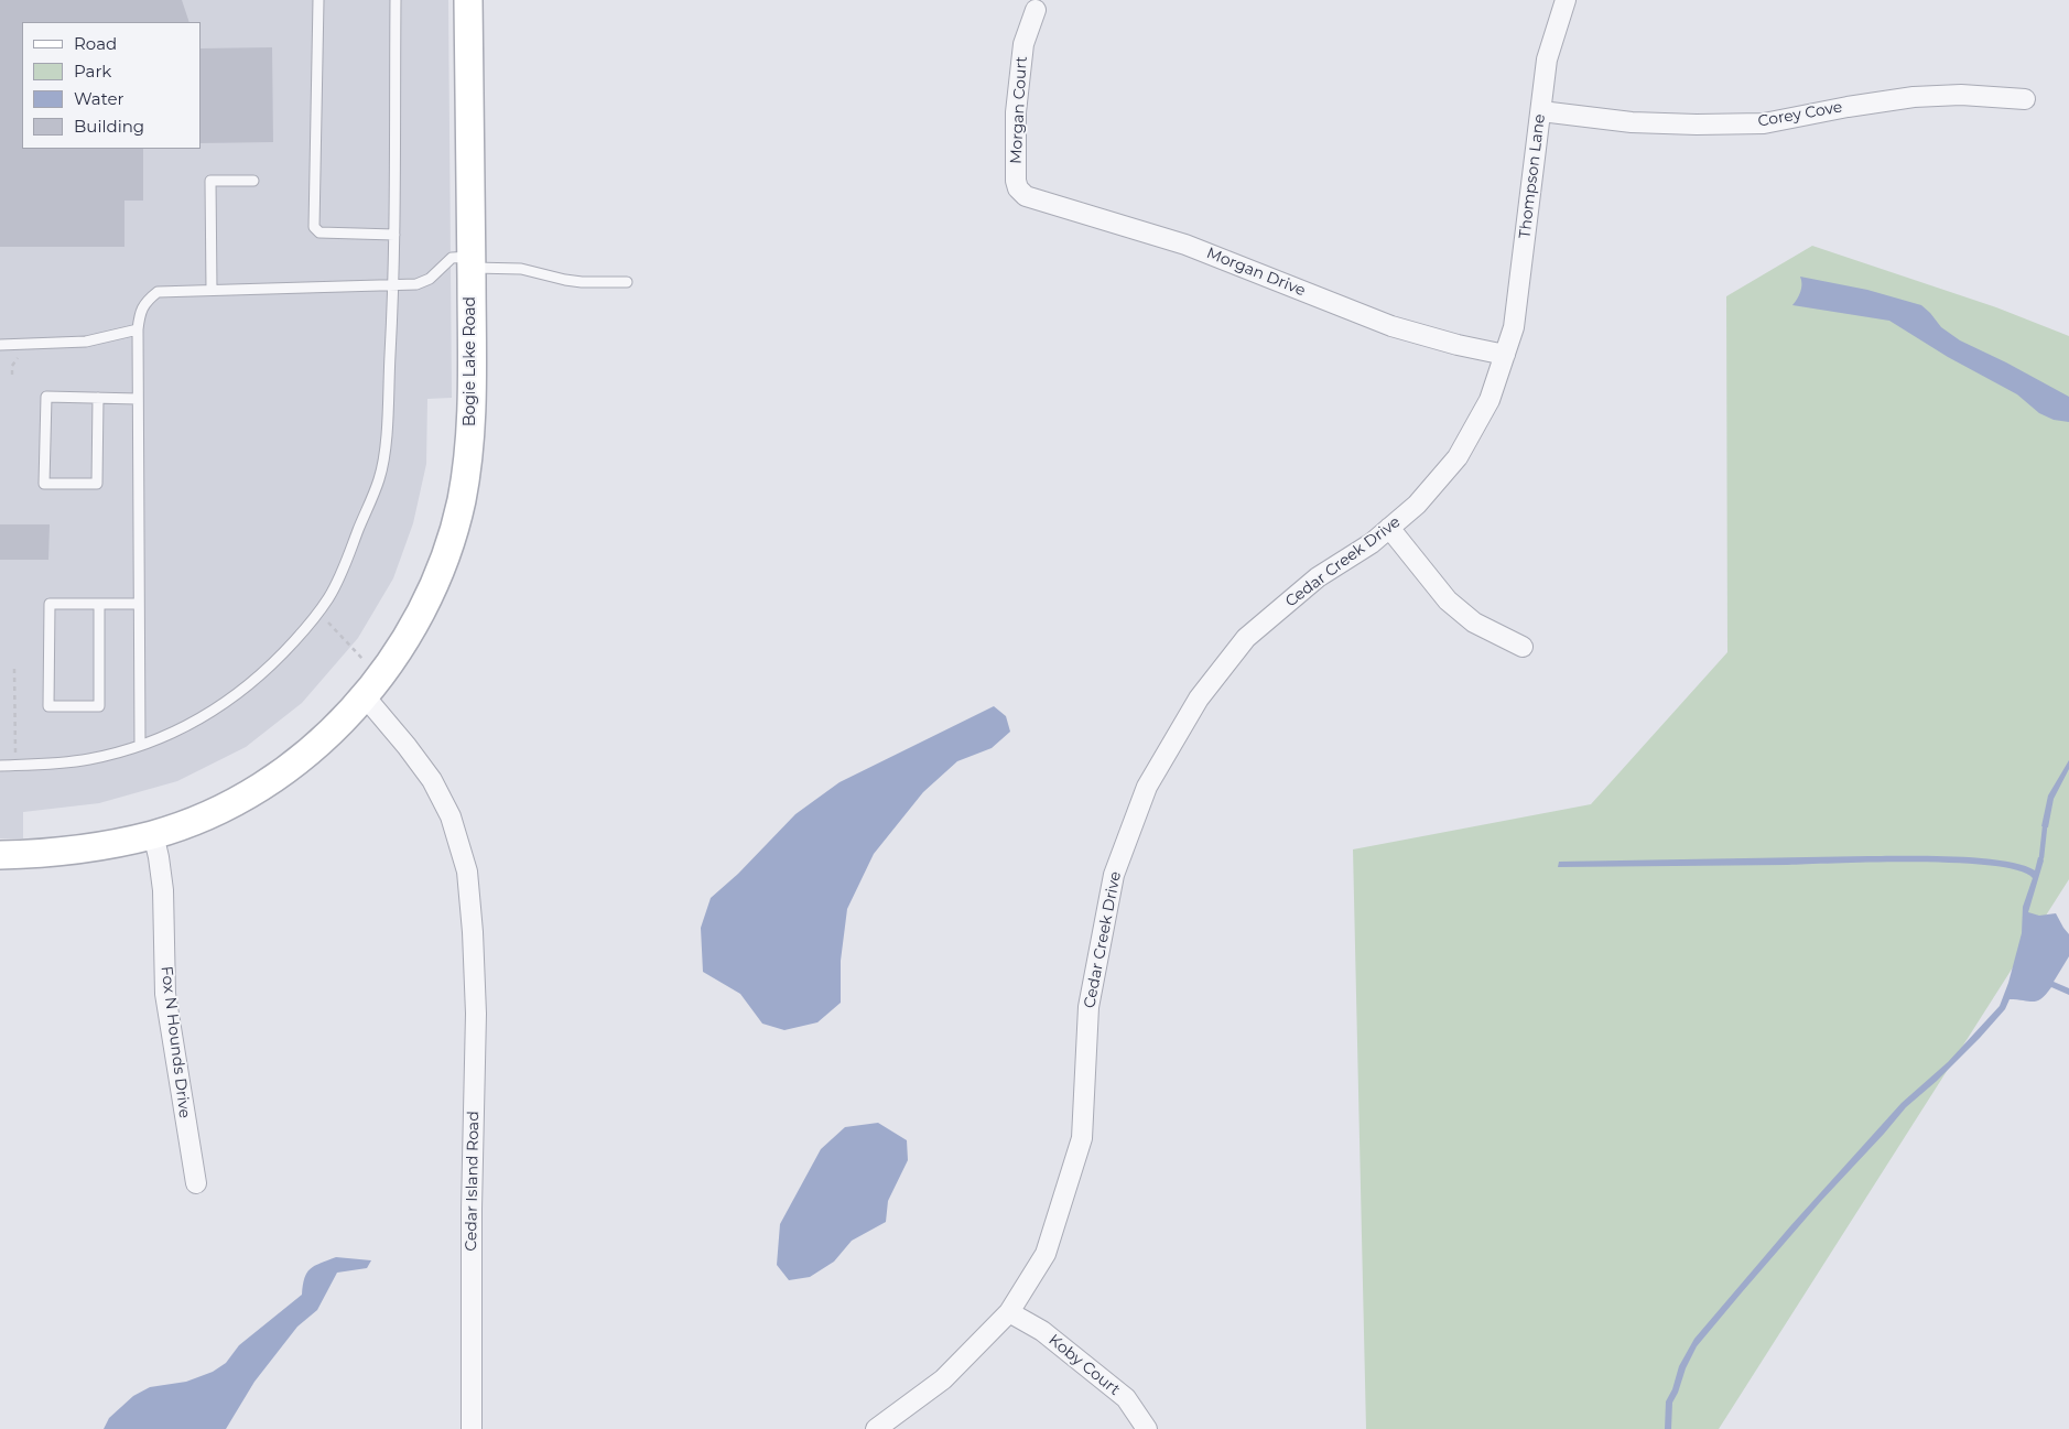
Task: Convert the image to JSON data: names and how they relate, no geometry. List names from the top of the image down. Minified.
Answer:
{"streets":{"main road":["Bogie Lake Road"],"street":["Morgan Court","Corey Cove","Thompson Lane","Morgan Drive","Cedar Creek Drive","Fox N Hounds Drive","Cedar Island Road","Koby Court"]},"crossings":[["Morgan Court","Morgan Drive"],["Corey Cove","Thompson Lane"],["Thompson Lane","Morgan Drive"],["Thompson Lane","Cedar Creek Drive"],["Morgan Drive","Cedar Creek Drive"],["Bogie Lake Road","Fox N Hounds Drive"],["Bogie Lake Road","Cedar Island Road"],["Cedar Creek Drive","Koby Court"]],"legend":["Road","Park","Water","Building"]}
